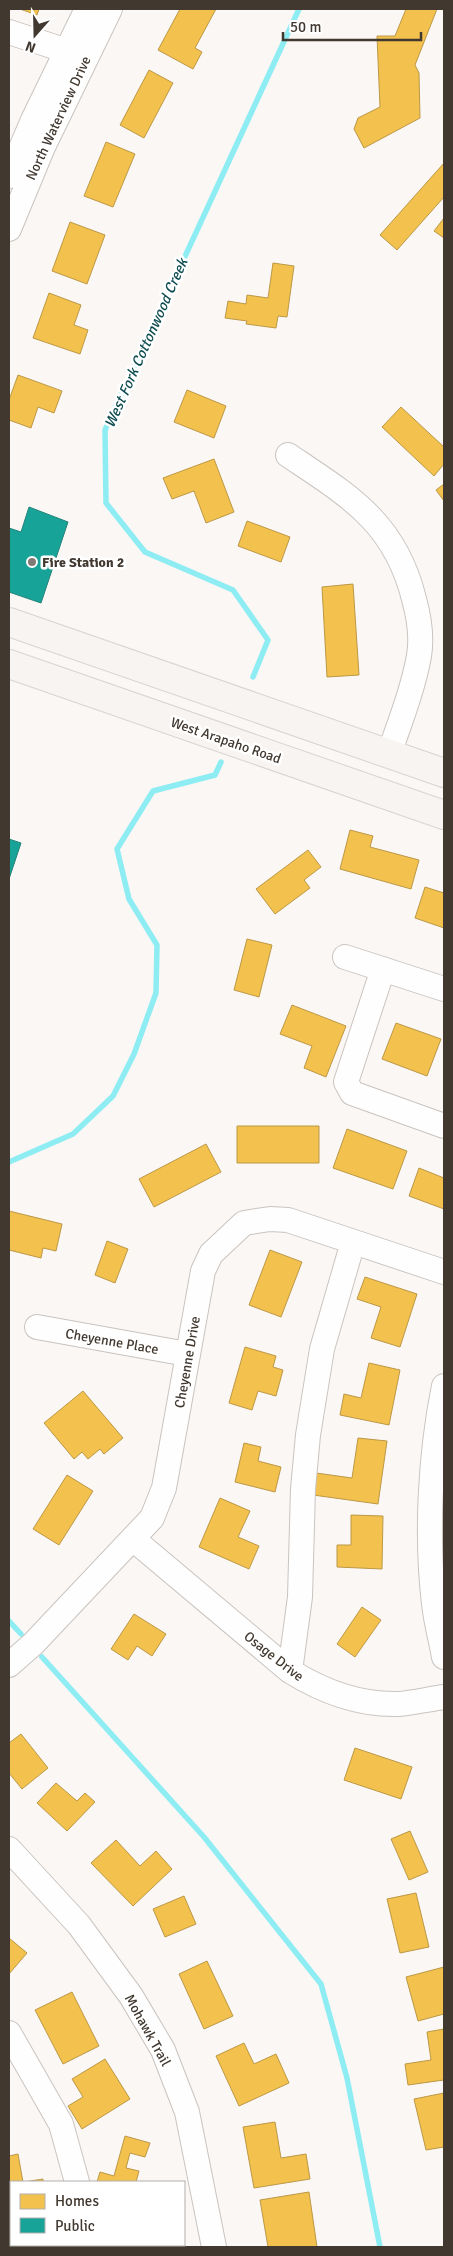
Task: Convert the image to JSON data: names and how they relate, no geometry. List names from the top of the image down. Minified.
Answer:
{"streets":{"main road":["West Arapaho Road"],"street":["North Waterview Drive","Cheyenne Place","Cheyenne Drive","Osage Drive","Mohawk Trail"]},"crossings":[["Cheyenne Place","Cheyenne Drive"],["Cheyenne Drive","Osage Drive"]],"water":["West Fork Cottonwood Creek"],"places":["Fire Station 2"],"legend":["Homes","Public"],"scale_bar":"50 m","north":"bottom"}
